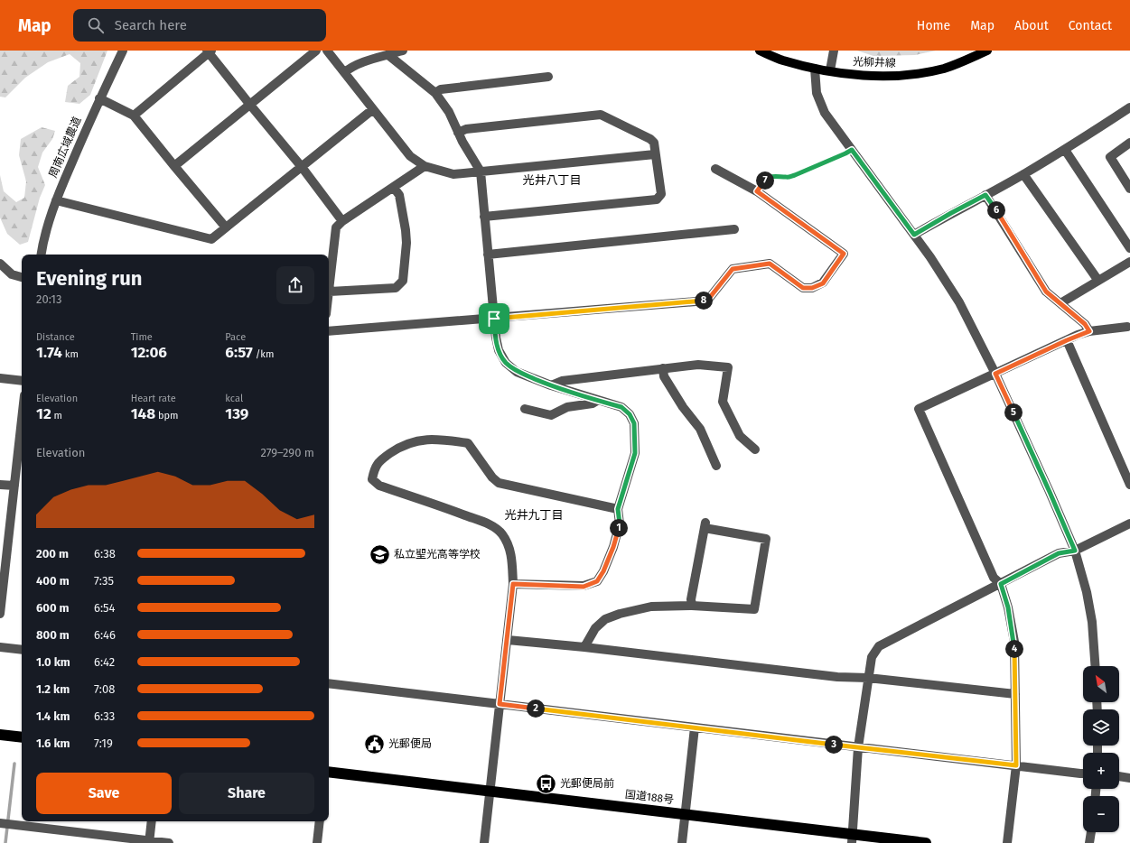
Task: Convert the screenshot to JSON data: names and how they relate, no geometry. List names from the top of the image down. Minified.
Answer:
{"streets":{"highway":["国道188号"],"main road":["光柳井線"],"street":["周南広域農道"]},"districts":["光井八丁目","光井九丁目"],"places":{"school or university":["私立聖光高等学校"],"public building":["光郵便局"],"bus stop":["光郵便局前"]},"north":"top left","page":{"header":"Map","search":"Search here","nav":["Home","Map","About","Contact"],"pins":["7","6","8","5","1","4","2","3"],"heading":["Evening run","20:13"],"stats":[["Distance","1.74 km"],["Time","12:06"],["Pace","6:57 /km"],["Elevation","12 m"],["Heart rate","148 bpm"],["kcal","139"]],"chart":["Elevation","279–290 m"],"list":[{"name":"200 m","note":"6:38"},{"name":"400 m","note":"7:35"},{"name":"600 m","note":"6:54"},{"name":"800 m","note":"6:46"},{"name":"1.0 km","note":"6:42"},{"name":"1.2 km","note":"7:08"},{"name":"1.4 km","note":"6:33"},{"name":"1.6 km","note":"7:19"}],"map_buttons":["+","−"],"buttons":["Save","Share"]}}
